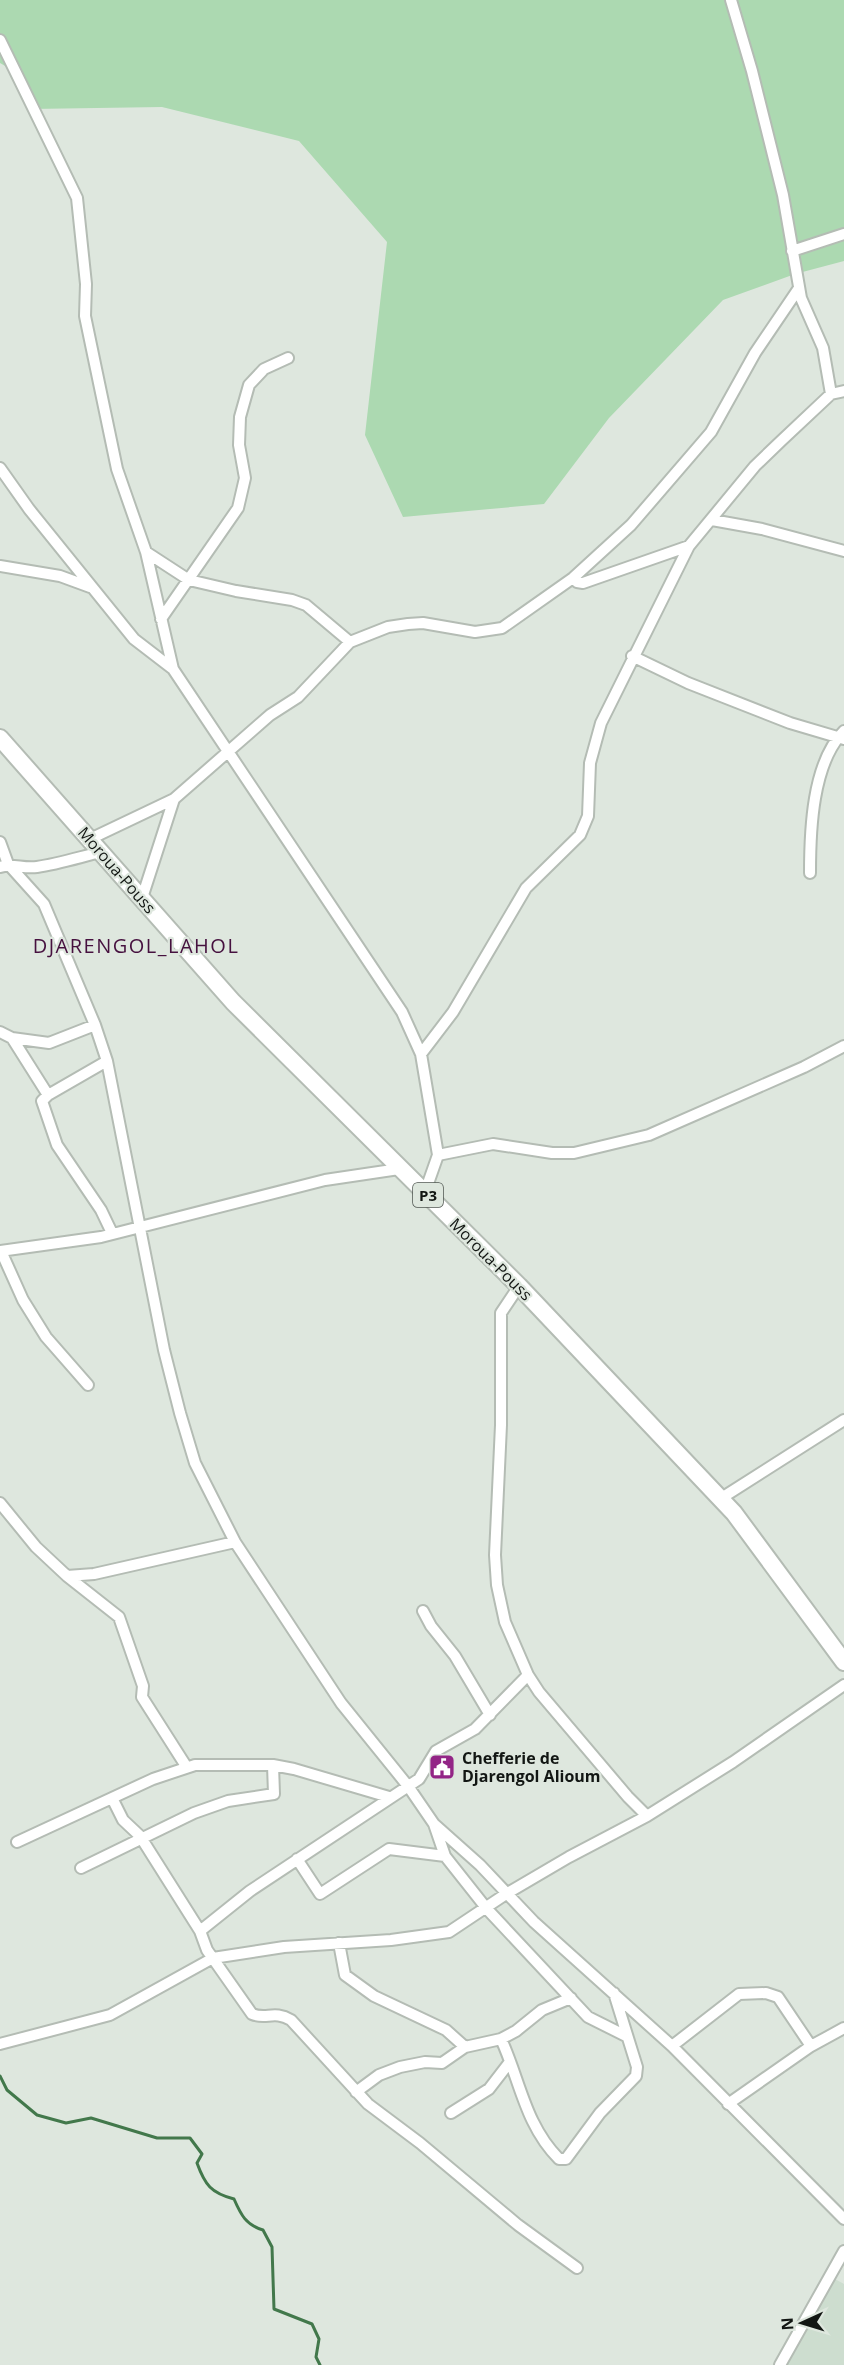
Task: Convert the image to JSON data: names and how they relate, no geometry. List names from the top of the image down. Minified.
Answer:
{"streets":{"main road":["Moroua-Pouss","P3"]},"districts":["DJARENGOL_LAHOL"],"places":{"public building":["Chefferie de Djarengol Alioum"]},"north":"left"}
